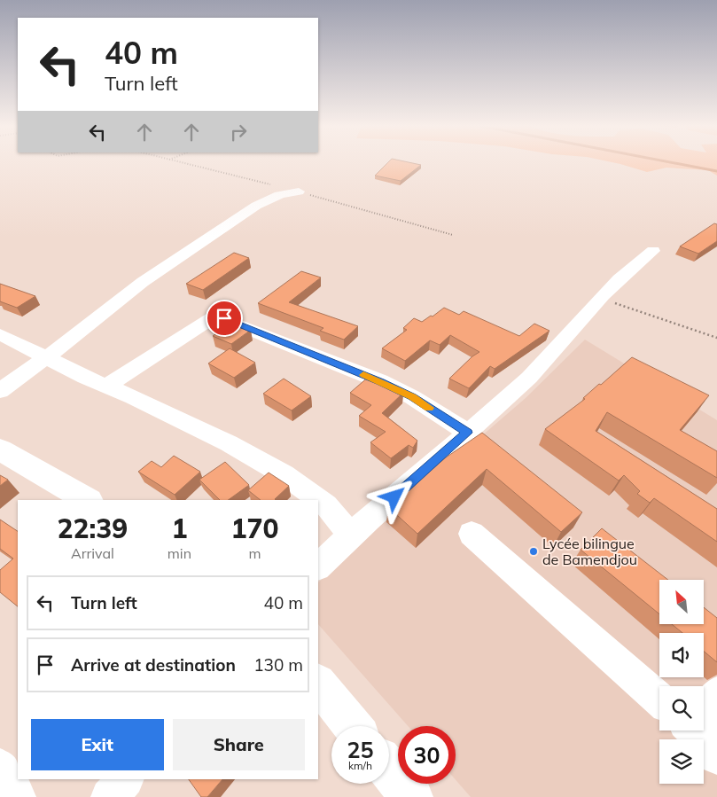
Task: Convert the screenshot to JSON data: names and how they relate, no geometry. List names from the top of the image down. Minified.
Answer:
{"places":["Lycée bilingue de Bamendjou"],"north":"top left","page":{"turn":["40 m","Turn left"],"eta":["22:39","Arrival","1","min","170","m"],"list":[{"name":"Turn left","value":"40 m"},{"name":"Arrive at destination","value":"130 m"}],"buttons":["Exit","Share"],"speed":"25 km/h","limit":"30"}}
